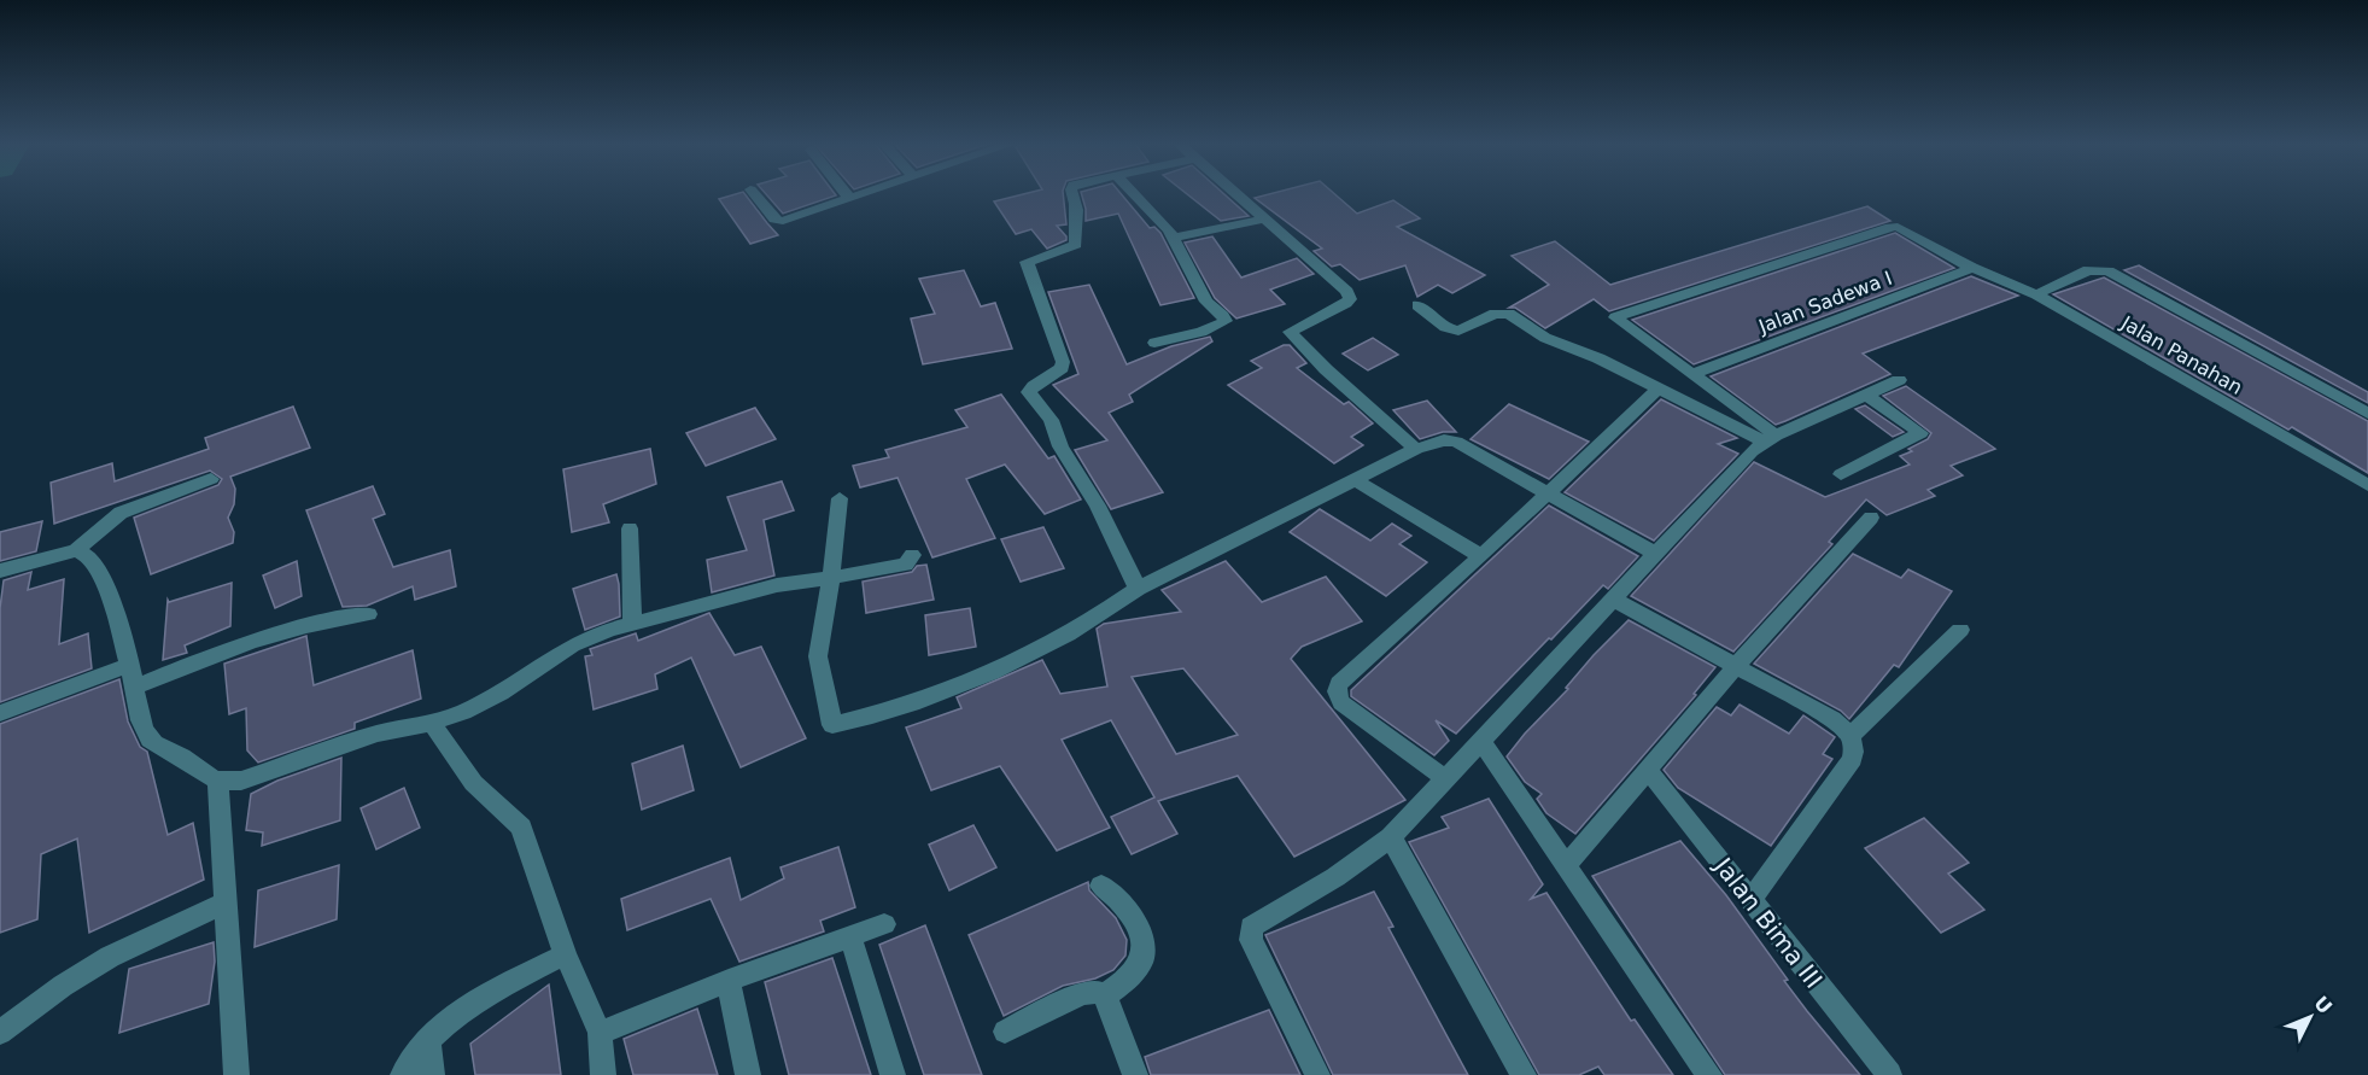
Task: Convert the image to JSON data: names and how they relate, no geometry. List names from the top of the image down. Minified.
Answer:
{"streets":{"street":["Jalan Sadewa I","Jalan Panahan","Jalan Bima III"]},"crossings":[["Jalan Sadewa I","Jalan Panahan"]],"north":"top right"}
